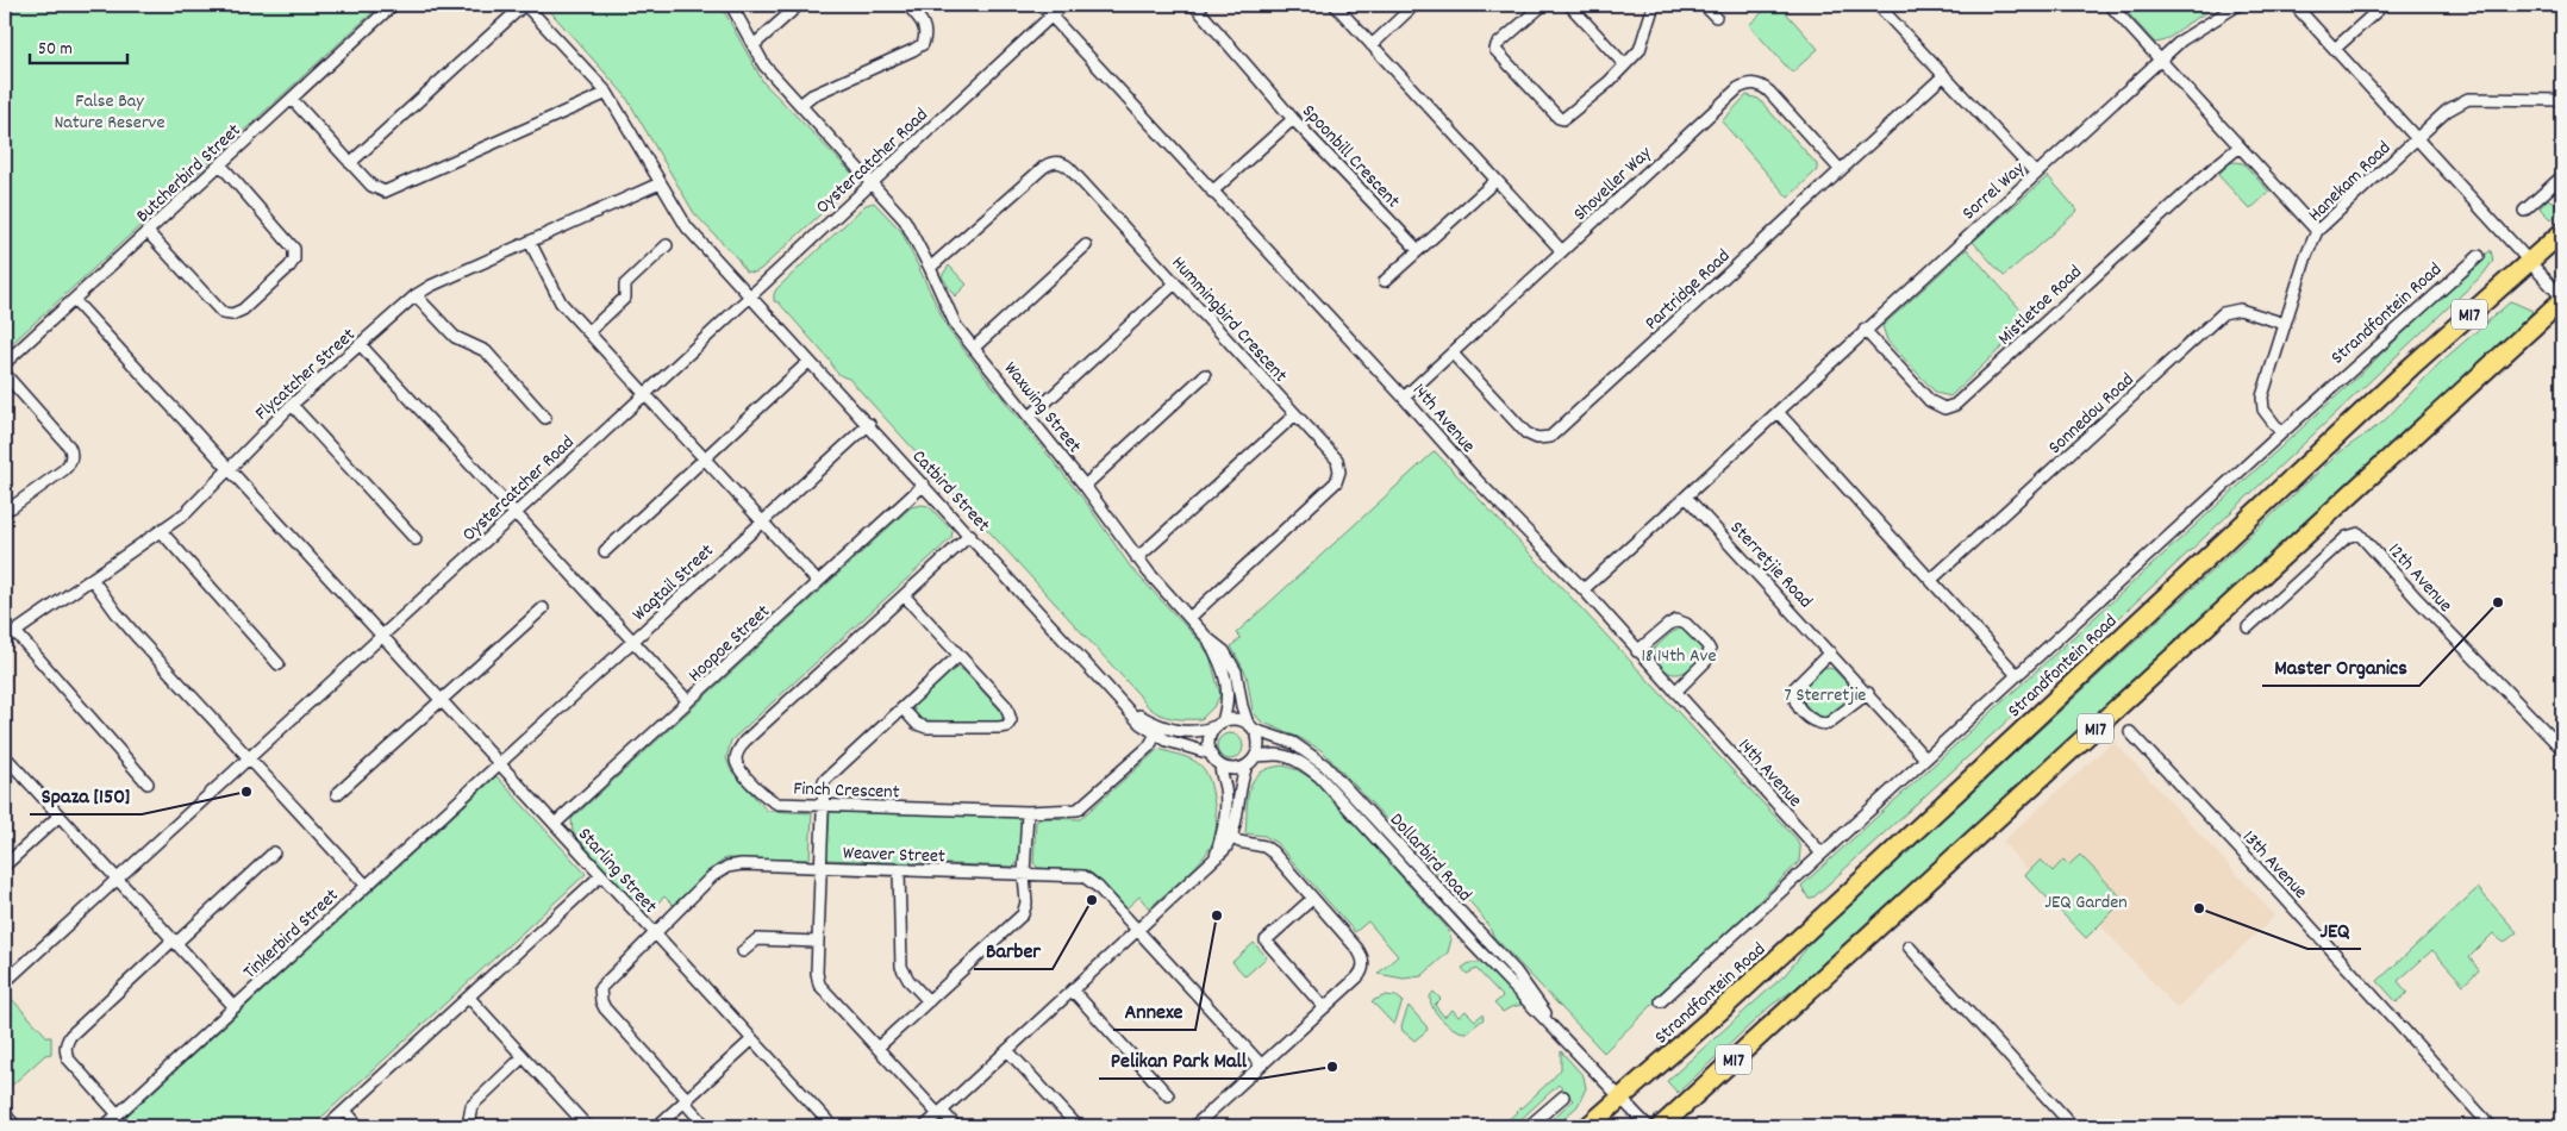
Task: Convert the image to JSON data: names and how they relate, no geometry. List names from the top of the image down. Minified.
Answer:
{"streets":{"main road":["Strandfontein Road","M17"],"street":["Spoonbill Crescent","Oystercatcher Road","Butcherbird Street","Hanekam Road","Shoveller Way","Sorrel Way","Partridge Road","Mistletoe Road","Hummingbird Crescent","Flycatcher Street","Waxwing Street","Sonnedou Road","14th Avenue","Catbird Street","Sterretjie Road","12th Avenue","Wagtail Street","Hoopoe Street","Finch Crescent","Weaver Street","Dollarbird Road","13th Avenue","Starling Street","Tinkerbird Street"]},"crossings":[["Oystercatcher Road","Waxwing Street"],["Oystercatcher Road","14th Avenue"],["Oystercatcher Road","Catbird Street"],["Oystercatcher Road","Starling Street"],["Butcherbird Street","Starling Street"],["Hanekam Road","Strandfontein Road"],["Hanekam Road","Sonnedou Road"],["Shoveller Way","Partridge Road"],["Shoveller Way","14th Avenue"],["Sorrel Way","Mistletoe Road"],["Sorrel Way","Sterretjie Road"],["Strandfontein Road","14th Avenue"],["Strandfontein Road","Sterretjie Road"],["Strandfontein Road","Dollarbird Road"],["Hummingbird Crescent","Waxwing Street"],["Flycatcher Street","Catbird Street"],["Flycatcher Street","Starling Street"],["Waxwing Street","Catbird Street"],["Waxwing Street","Dollarbird Road"],["Catbird Street","Wagtail Street"],["Catbird Street","Hoopoe Street"],["Catbird Street","Finch Crescent"],["Catbird Street","Dollarbird Road"],["Wagtail Street","Starling Street"],["Wagtail Street","Tinkerbird Street"],["Hoopoe Street","Starling Street"],["Weaver Street","Starling Street"],["Starling Street","Tinkerbird Street"]],"parks":["False Bay Nature Reserve","18 14th Ave","7 Sterretjie","JEQ Garden"],"places":["Master Organics","Spaza [150]","Barber","JEQ","Annexe","Pelikan Park Mall"],"scale_bar":"50 m"}
